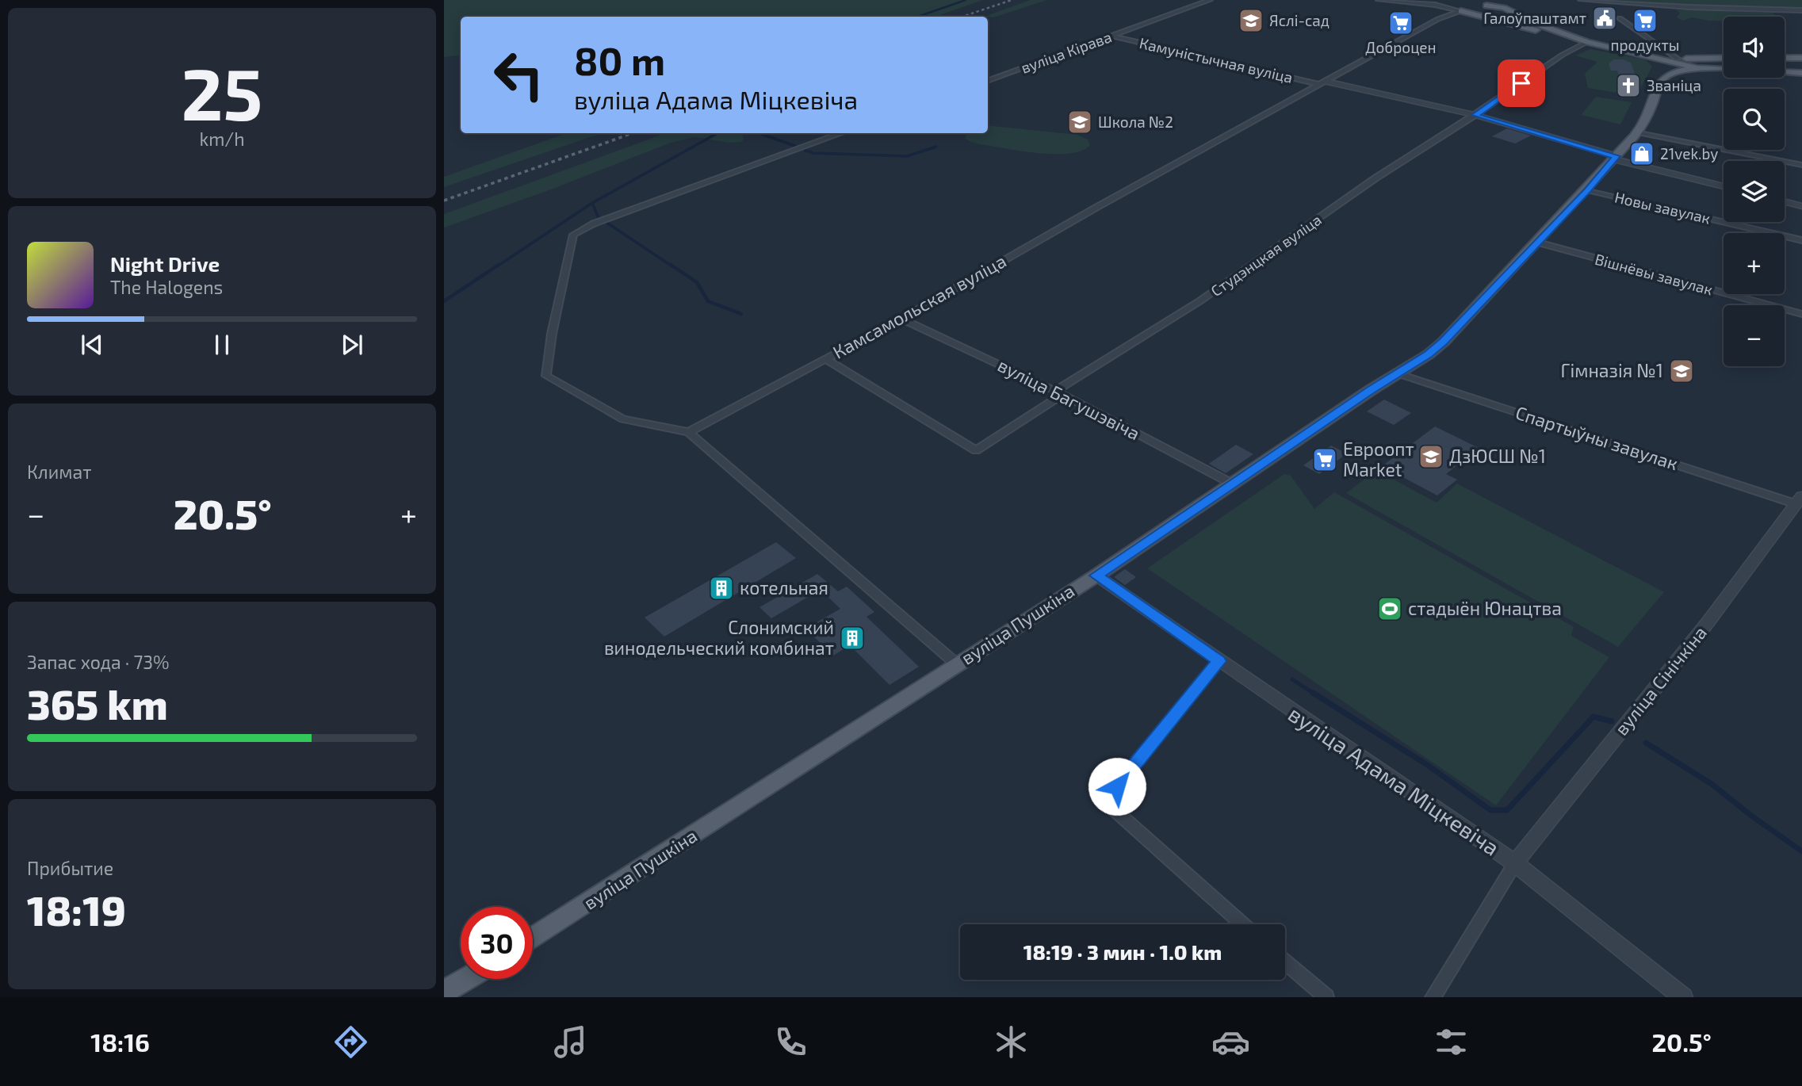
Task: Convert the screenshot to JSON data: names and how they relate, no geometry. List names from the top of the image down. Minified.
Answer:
{"streets":{"main road":["вуліца Пушкіна"],"street":["вуліца Кірава","Камуністычная вуліца","Новы завулак","Студэнцкая вуліца","Вішнёвы завулак","Камсамольская вуліца","вуліца Багушэвіча","Спартыўны завулак","вуліца Сінічкіна","вуліца Адама Міцкевіча"]},"crossings":[["вуліца Кірава","Камуністычная вуліца"],["Камуністычная вуліца","Студэнцкая вуліца"],["Камуністычная вуліца","Камсамольская вуліца"],["Камуністычная вуліца","вуліца Пушкіна"],["Новы завулак","вуліца Пушкіна"],["Студэнцкая вуліца","Камсамольская вуліца"],["Студэнцкая вуліца","вуліца Багушэвіча"],["Вішнёвы завулак","вуліца Пушкіна"],["Камсамольская вуліца","вуліца Багушэвіча"],["вуліца Багушэвіча","вуліца Пушкіна"],["Спартыўны завулак","вуліца Пушкіна"],["Спартыўны завулак","вуліца Сінічкіна"],["вуліца Пушкіна","вуліца Адама Міцкевіча"],["вуліца Сінічкіна","вуліца Адама Міцкевіча"]],"places":{"public building":["Галоўпаштамт"],"school or university":["Яслі-сад","Школа №2","Гімназія №1","ДзЮСШ №1"],"supermarket":["продукты","Доброцен","Евроопт Market"],"church":["Званіца"],"shop":["21vek.by"],"building":["котельная","Слонимский винодельческий комбинат"],"sports":["стадыён Юнацтва"]},"page":{"tile":[["25","km/h"],"Климат",["Запас хода · 73%","365 km"],["Прибытие","18:19"]],"map_buttons":["+","−"],"turn":["80 m","вуліца Адама Міцкевіча"],"song":["Night Drive","The Halogens"],"heat":["−","20.5°","+"],"limit":"30","trip":"18:19 · 3 мин · 1.0 km","tabs":["18:16","20.5°"]}}
